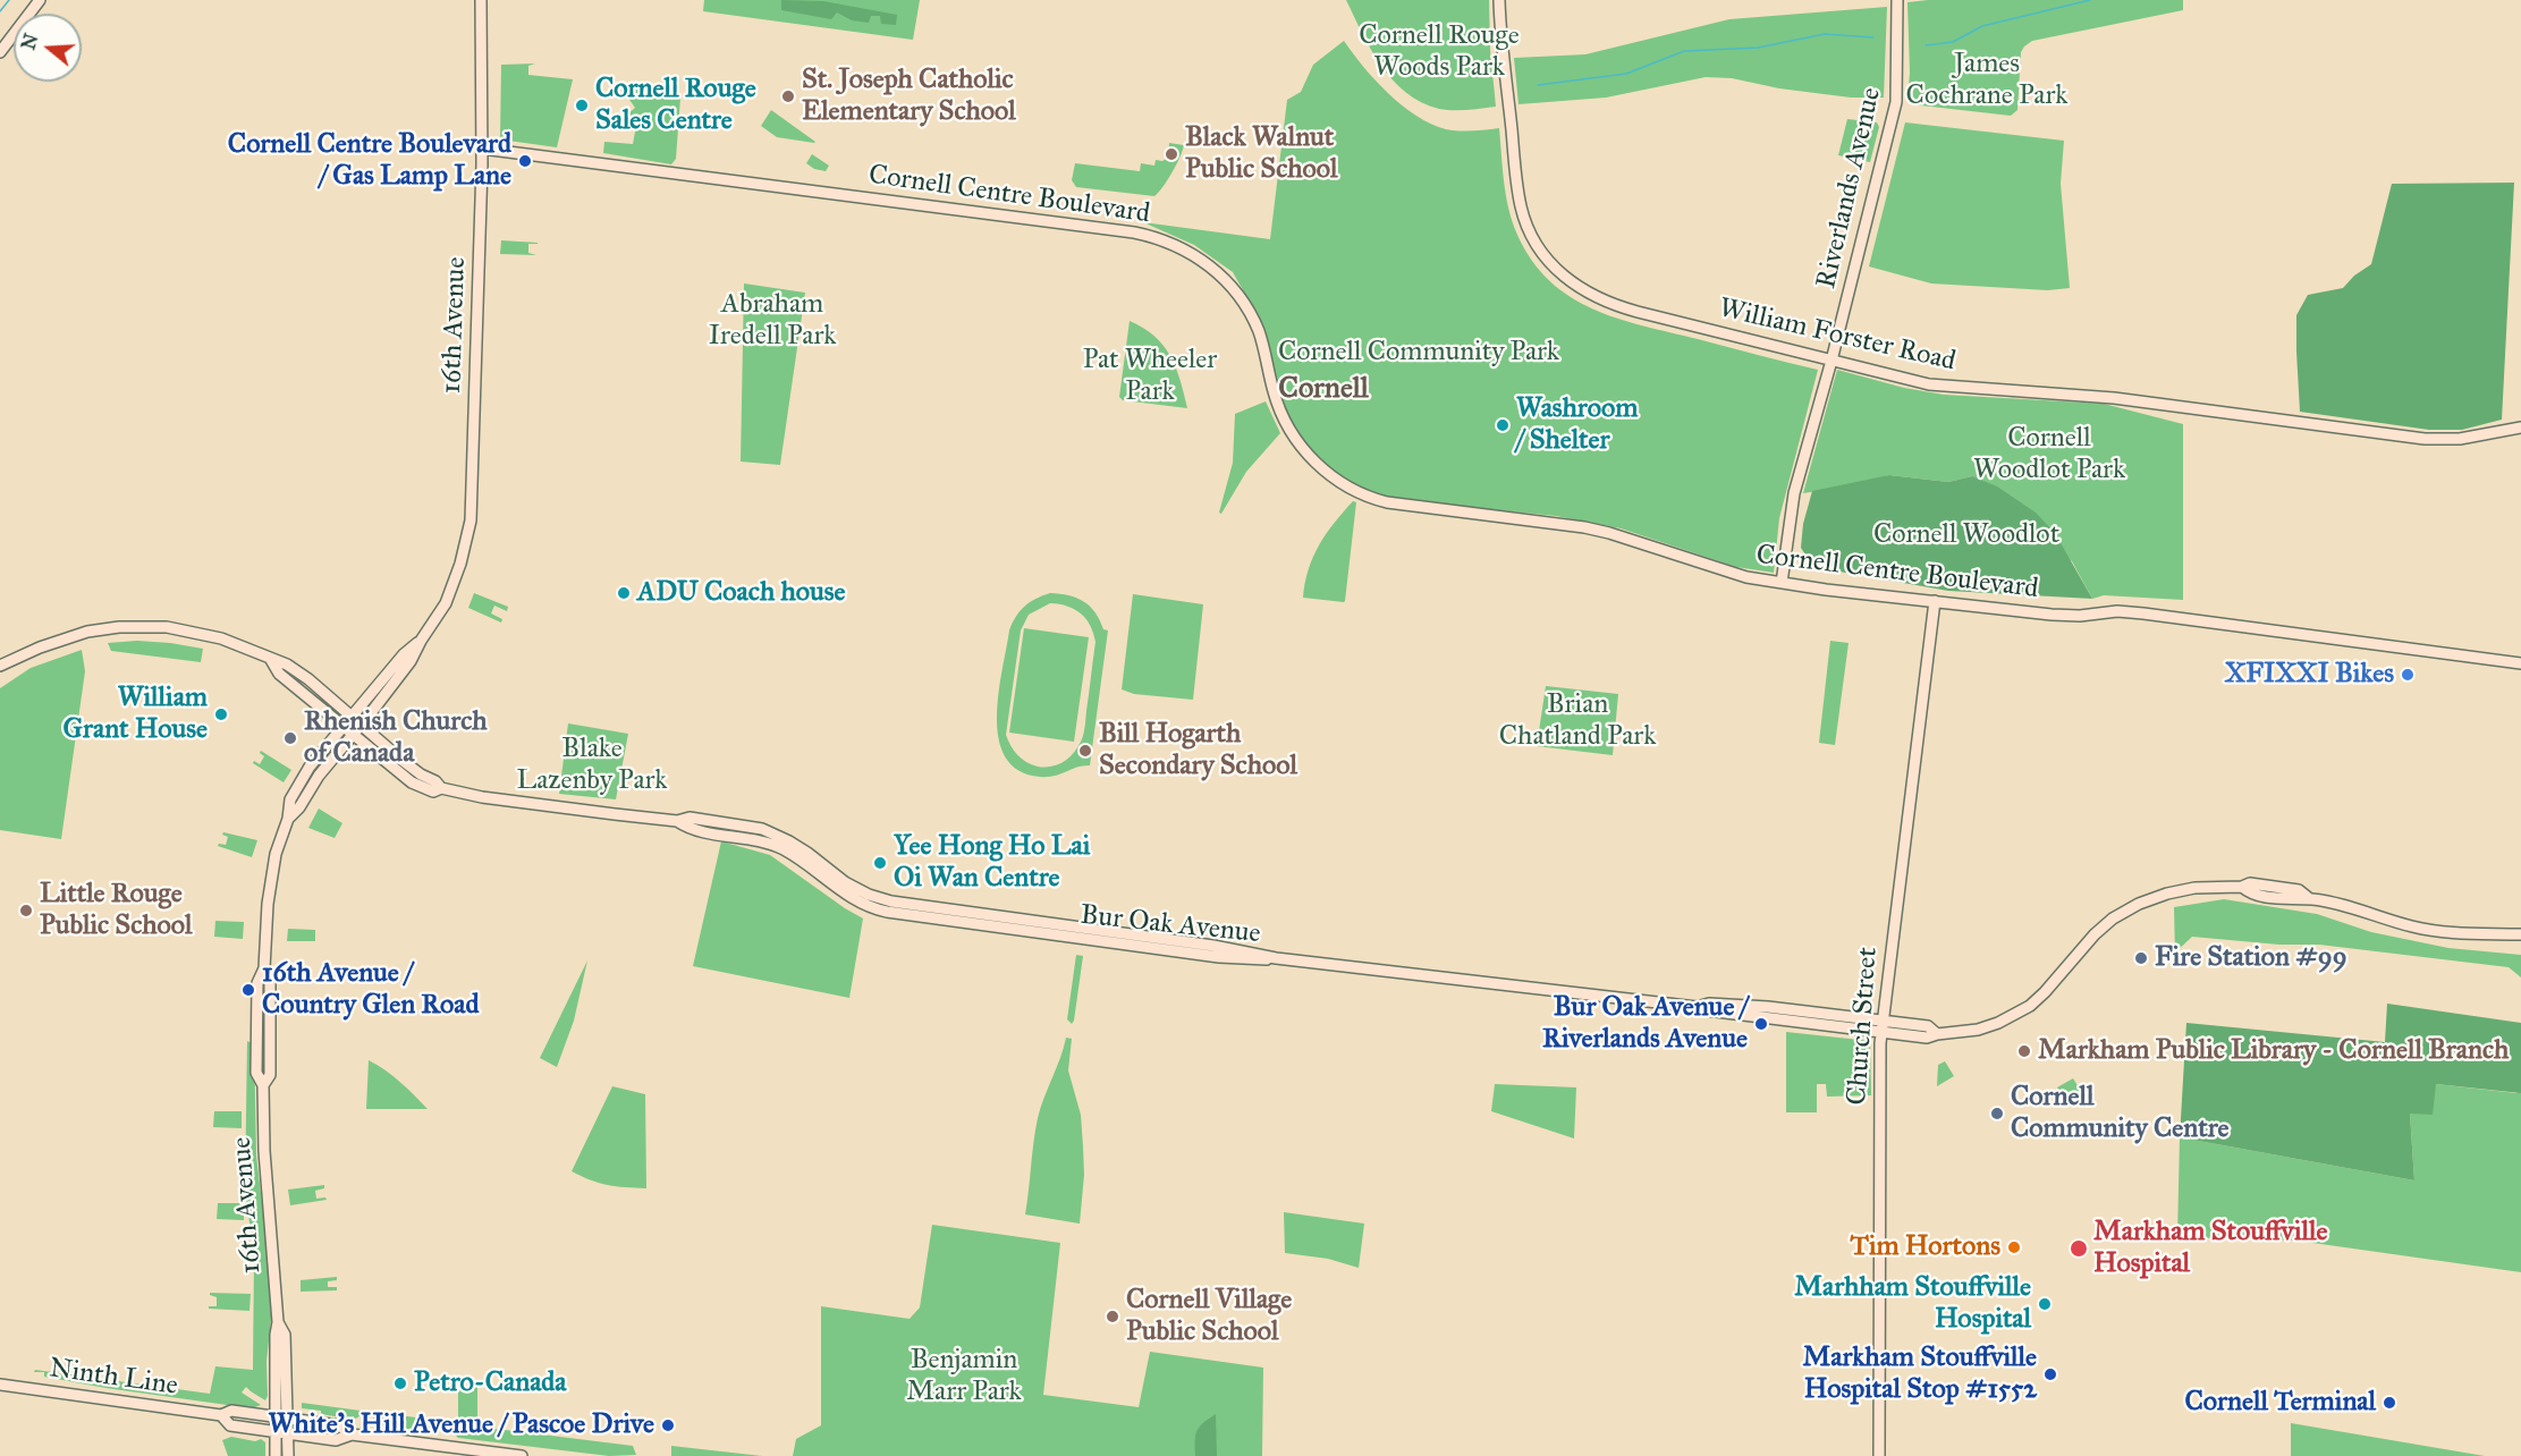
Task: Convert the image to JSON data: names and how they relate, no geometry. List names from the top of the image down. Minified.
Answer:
{"streets":{"street":["Riverlands Avenue","Cornell Centre Boulevard","16th Avenue","William Forster Road","Bur Oak Avenue","Church Street","Ninth Line"]},"crossings":[["Riverlands Avenue","Cornell Centre Boulevard"],["Riverlands Avenue","William Forster Road"],["Cornell Centre Boulevard","16th Avenue"],["Cornell Centre Boulevard","Church Street"],["16th Avenue","Bur Oak Avenue"],["16th Avenue","Ninth Line"],["Bur Oak Avenue","Church Street"]],"districts":["Cornell"],"parks":["Cornell Rouge Woods Park","James Cochrane Park","Abraham Iredell Park","Cornell Community Park","Pat Wheeler Park","Cornell Woodlot Park","Cornell Woodlot","Brian Chatland Park","Blake Lazenby Park","Benjamin Marr Park"],"places":["St. Joseph Catholic Elementary School","Cornell Rouge Sales Centre","Black Walnut Public School","Cornell Centre Boulevard / Gas Lamp Lane","Washroom / Shelter","ADU Coach house","XFIXXI Bikes","William Grant House","Rhenish Church of Canada","Bill Hogarth Secondary School","Yee Hong Ho Lai Oi Wan Centre","Little Rouge Public School","Fire Station #99","16th Avenue / Country Glen Road","Bur Oak Avenue / Riverlands Avenue","Markham Public Library - Cornell Branch","Cornell Community Centre","Tim Hortons","Markham Stouffville Hospital","Marhham Stouffville Hospital","Cornell Village Public School","Markham Stouffville Hospital Stop #1552","Petro-Canada","Cornell Terminal","White's Hill Avenue / Pascoe Drive"],"north":"left"}
